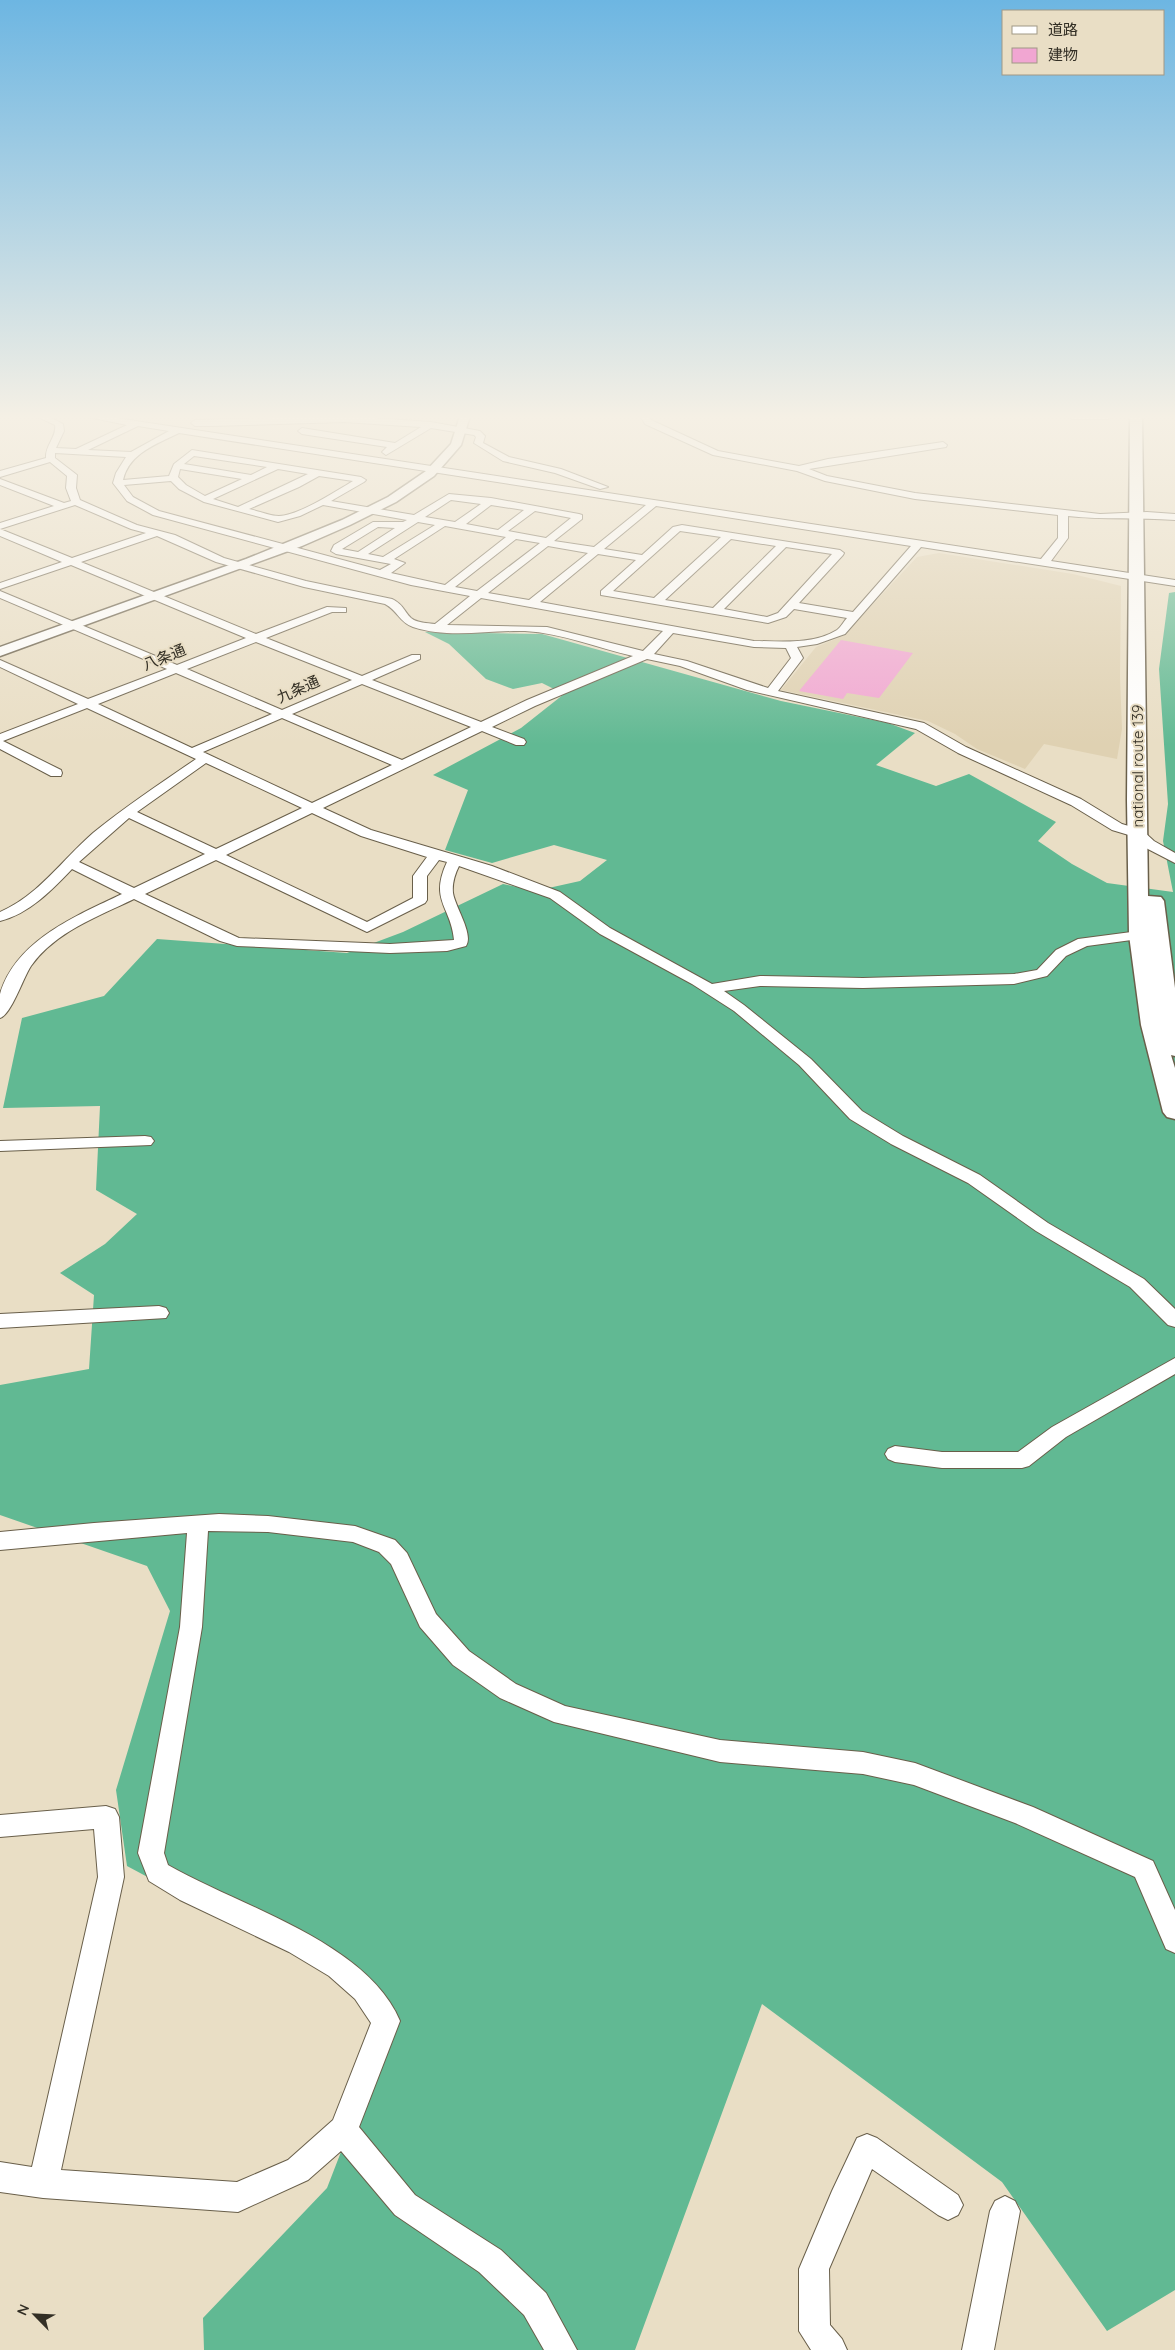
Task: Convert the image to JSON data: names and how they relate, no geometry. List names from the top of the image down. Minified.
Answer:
{"streets":{"highway":["national route 139"],"street":["八条通","九条通"]},"legend":["道路","建物"],"north":"top left"}
